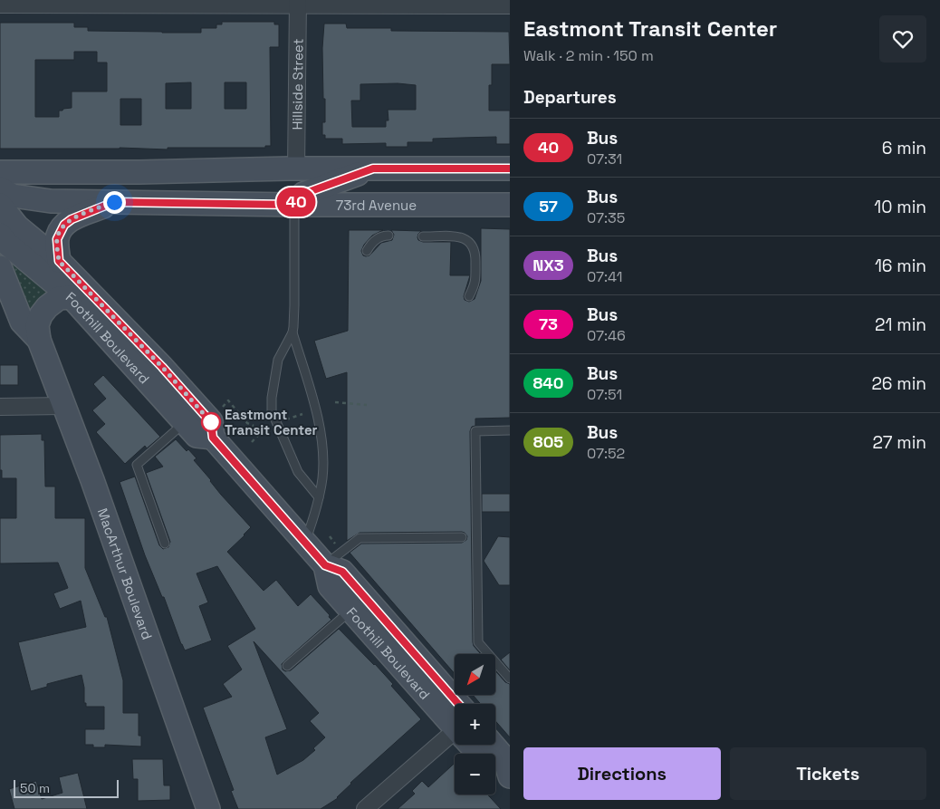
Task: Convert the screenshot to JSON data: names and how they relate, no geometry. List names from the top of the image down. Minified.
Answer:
{"streets":{"main road":["73rd Avenue","Foothill Boulevard","MacArthur Boulevard"],"street":["Hillside Street"]},"crossings":[["Foothill Boulevard","MacArthur Boulevard"]],"places":["Eastmont Transit Center"],"lines":["bus line 40"],"scale_bar":"50 m","north":"bottom left","page":{"on_map":"40","heading":[["Eastmont Transit Center","Walk · 2 min · 150 m"],"Departures"],"list":[{"mark":"40","name":"Bus","note":"07:31","value":"6 min"},{"mark":"57","name":"Bus","note":"07:35","value":"10 min"},{"mark":"NX3","name":"Bus","note":"07:41","value":"16 min"},{"mark":"73","name":"Bus","note":"07:46","value":"21 min"},{"mark":"840","name":"Bus","note":"07:51","value":"26 min"},{"mark":"805","name":"Bus","note":"07:52","value":"27 min"}],"map_buttons":["+","−"],"buttons":["Directions","Tickets"],"scale":"50 m"}}
